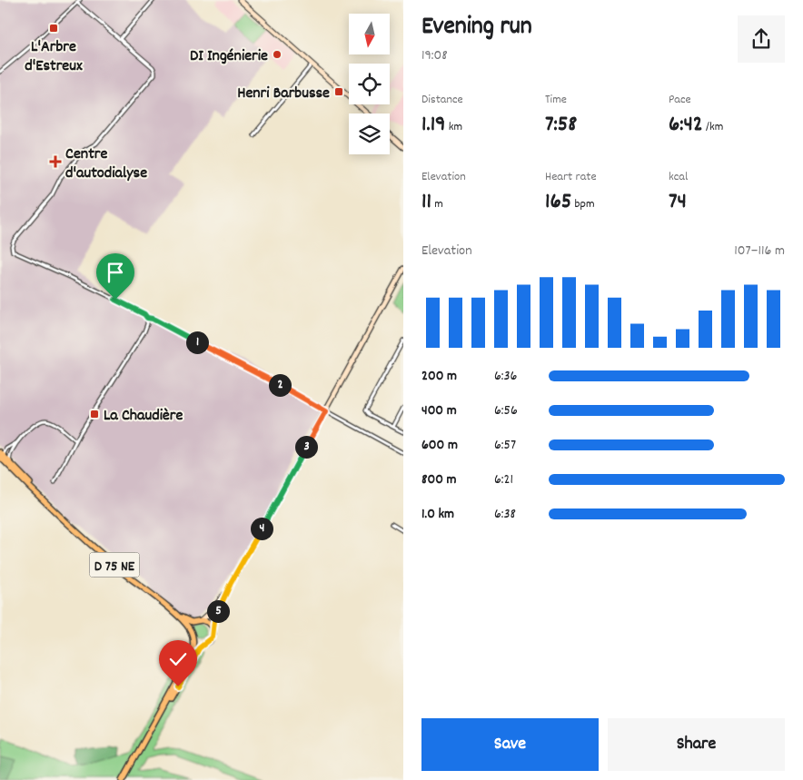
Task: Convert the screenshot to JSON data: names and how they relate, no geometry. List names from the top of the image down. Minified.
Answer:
{"streets":{"main road":["D 75 NE"]},"places":{"transit":["L'Arbre d'Estreux","Henri Barbusse","La Chaudière"],"other":["DI Ingénierie"],"health":["Centre d'autodialyse"]},"north":"bottom","page":{"heading":["Evening run","19:08"],"stats":[["Distance","1.19 km"],["Time","7:58"],["Pace","6:42 /km"],["Elevation","11 m"],["Heart rate","165 bpm"],["kcal","74"]],"chart":["Elevation","107–116 m"],"pins":["1","2","3","4","5"],"list":[{"name":"200 m","note":"6:36"},{"name":"400 m","note":"6:56"},{"name":"600 m","note":"6:57"},{"name":"800 m","note":"6:21"},{"name":"1.0 km","note":"6:38"}],"buttons":["Save","Share"]}}
